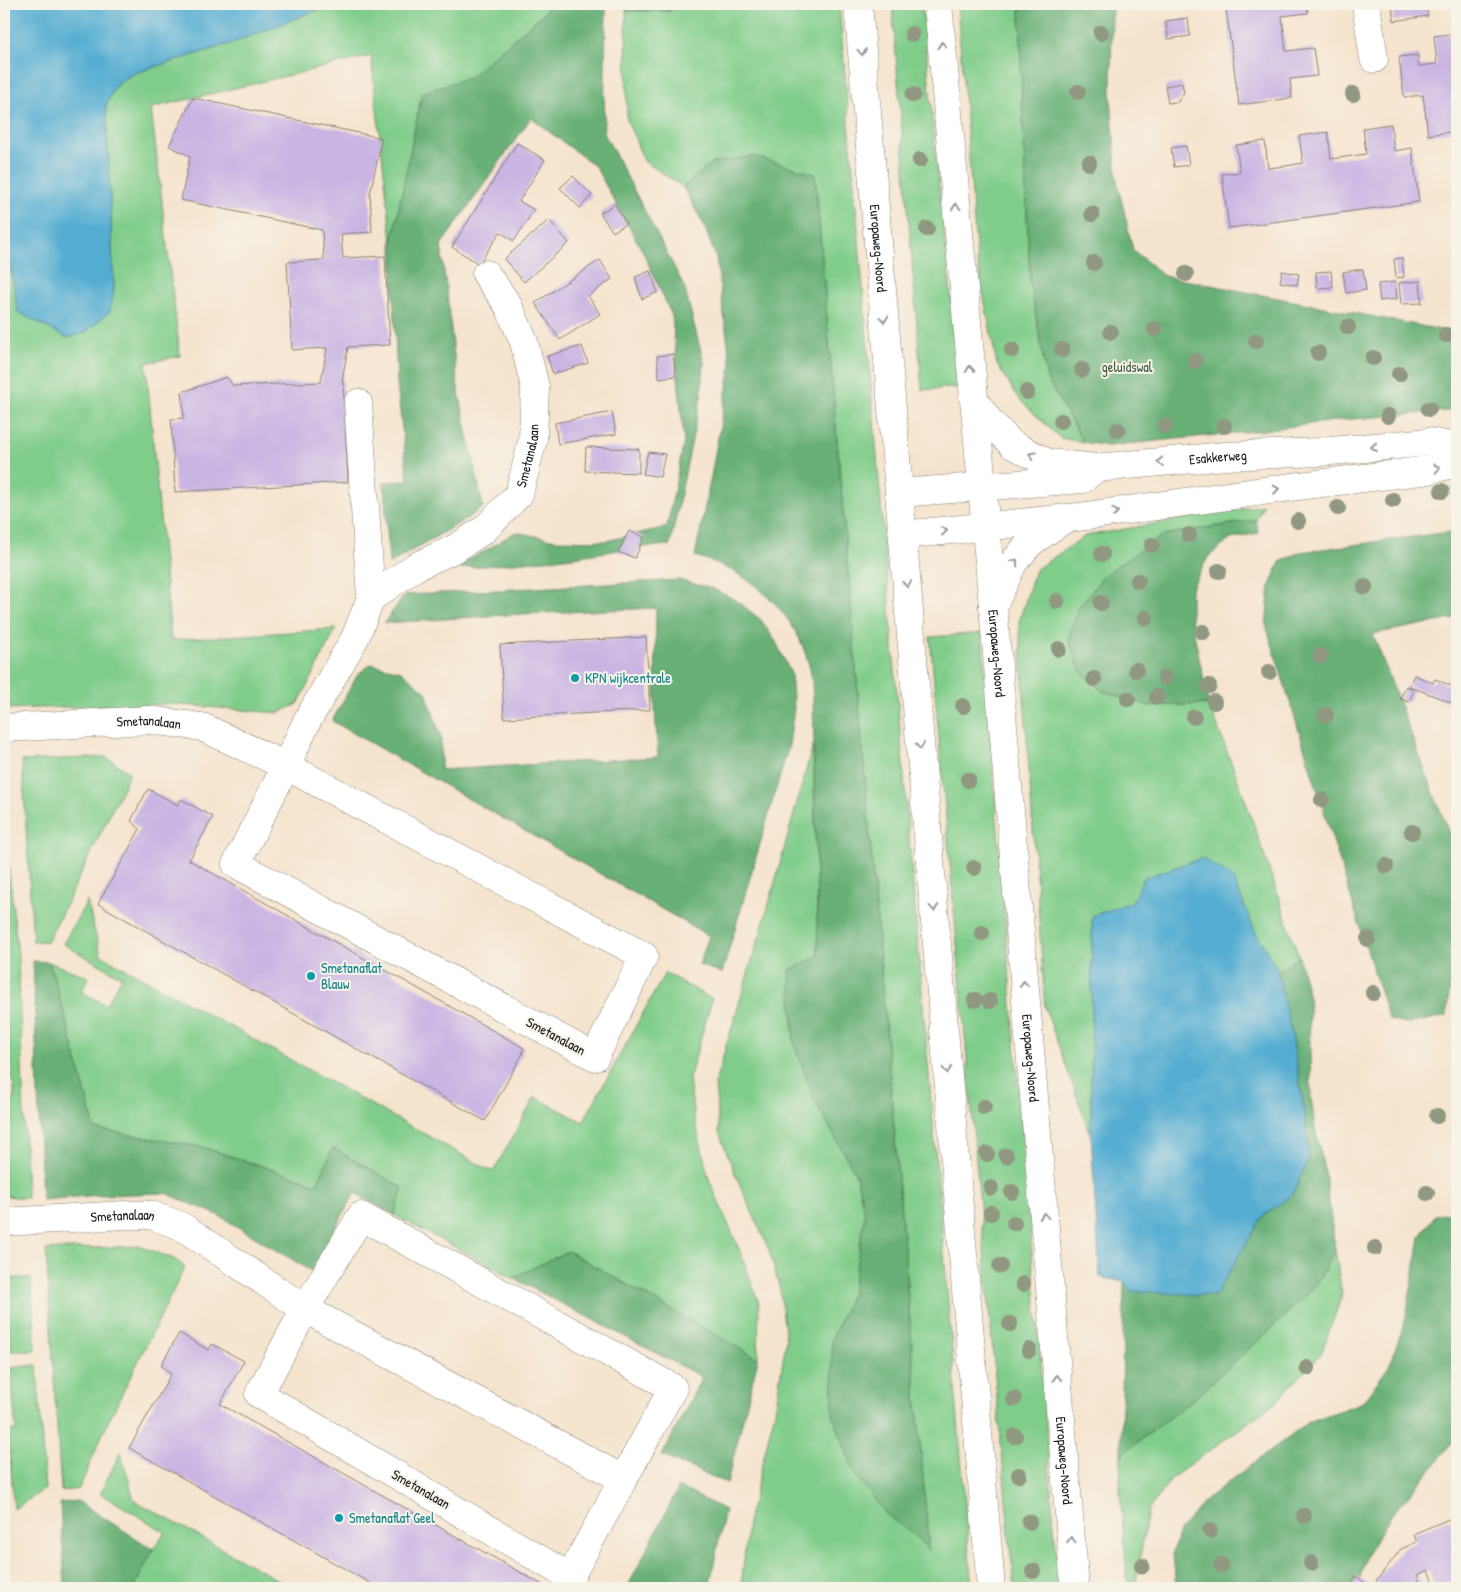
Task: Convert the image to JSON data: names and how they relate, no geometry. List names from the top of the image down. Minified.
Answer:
{"streets":{"main road":["Europaweg-Noord","Smetanalaan","Esakkerweg"]},"crossings":[["Europaweg-Noord","Esakkerweg"]],"parks":["geluidswal"],"places":["KPN wijkcentrale","Smetanaflat Blauw","Smetanaflat Geel"]}
